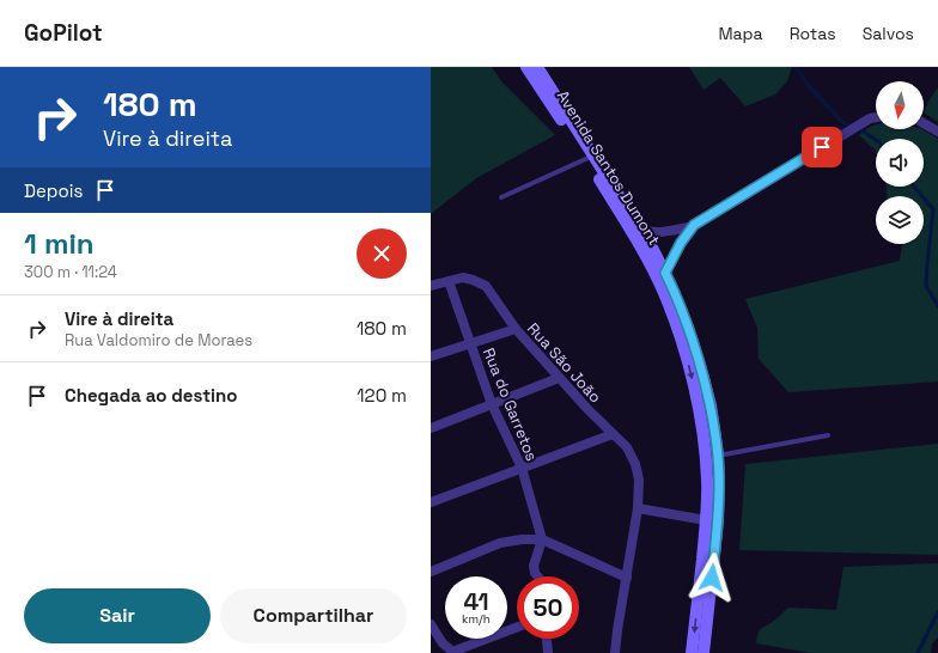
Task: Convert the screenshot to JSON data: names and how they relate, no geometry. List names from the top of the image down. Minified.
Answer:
{"streets":{"main road":["Avenida Santos Dumont"],"street":["Rua São João","Rua do Garretos"]},"crossings":[["Rua São João","Rua do Garretos"]],"north":"bottom","page":{"header":"GoPilot","nav":["Mapa","Rotas","Salvos"],"turn":["180 m","Vire à direita"],"then":"Depois","heading":["1 min","300 m · 11:24"],"list":[{"name":"Vire à direita","note":"Rua Valdomiro de Moraes","value":"180 m"},{"name":"Chegada ao destino","value":"120 m"}],"speed":"41 km/h","limit":"50","buttons":["Sair","Compartilhar"]}}
